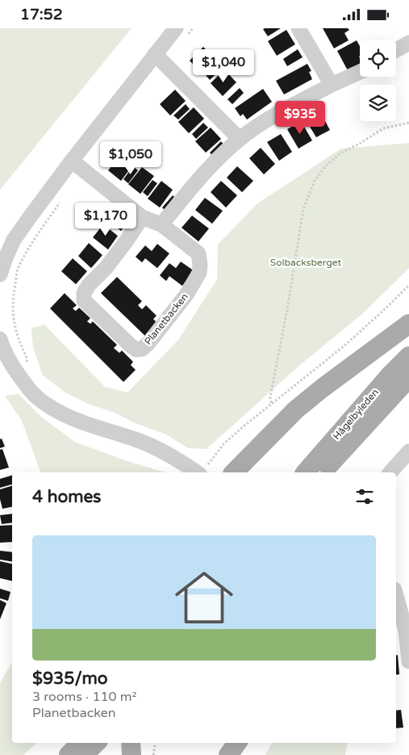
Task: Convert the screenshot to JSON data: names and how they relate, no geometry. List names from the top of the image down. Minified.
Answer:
{"streets":{"main road":["Hågelbyleden"],"street":["Planetbacken"]},"parks":["Solbacksberget"],"page":{"status":"17:52","price":["$1,040","$935","$1,050","$1,170"],"heading":"4 homes","list":[{"name":"$935/mo","note":"3 rooms · 110 m² · Planetbacken"}]}}
